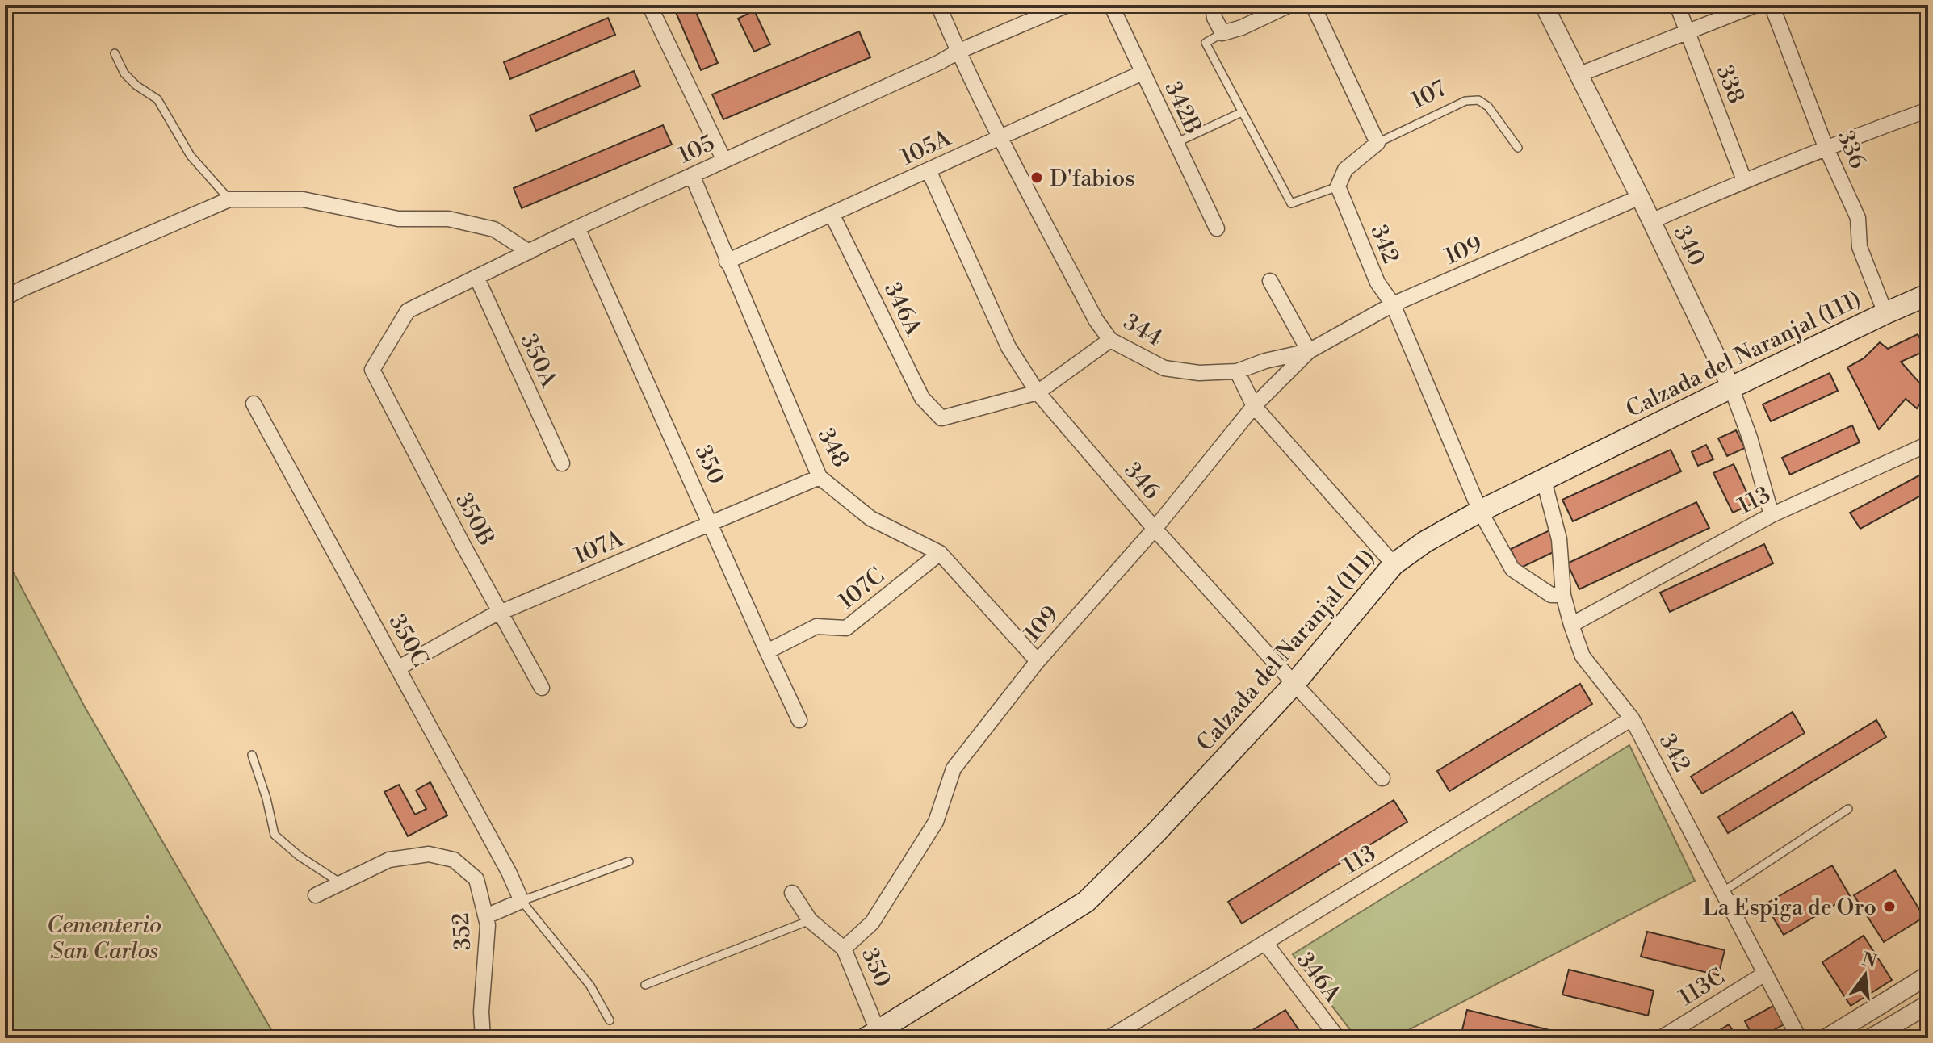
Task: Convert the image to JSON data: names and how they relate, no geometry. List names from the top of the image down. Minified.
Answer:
{"streets":{"main road":["Calzada del Naranjal (111)"],"street":["338","342B","105A","105","336","342","340","109","346A","344","350A","348","350","346","113","350B","107A","107C","350C","352","113C"],"lane":["107"]},"crossings":[["342B","105A"],["105A","346A"],["105A","344"],["105A","348"],["105A","346"],["105","344"],["105","350A"],["105","348"],["105","350"],["105","350B"],["336","Calzada del Naranjal (111)"],["342","109"],["342","Calzada del Naranjal (111)"],["342","113"],["342","113C"],["340","109"],["340","Calzada del Naranjal (111)"],["340","113"],["109","344"],["109","348"],["109","350"],["109","346"],["346A","346"],["346A","113"],["Calzada del Naranjal (111)","350"],["Calzada del Naranjal (111)","346"],["348","107A"],["348","107C"],["350","107A"],["350","107C"],["350B","107A"],["107A","350C"]],"parks":["Cementerio San Carlos"],"places":["D'fabios","La Espiga de Oro"],"north":"top"}
